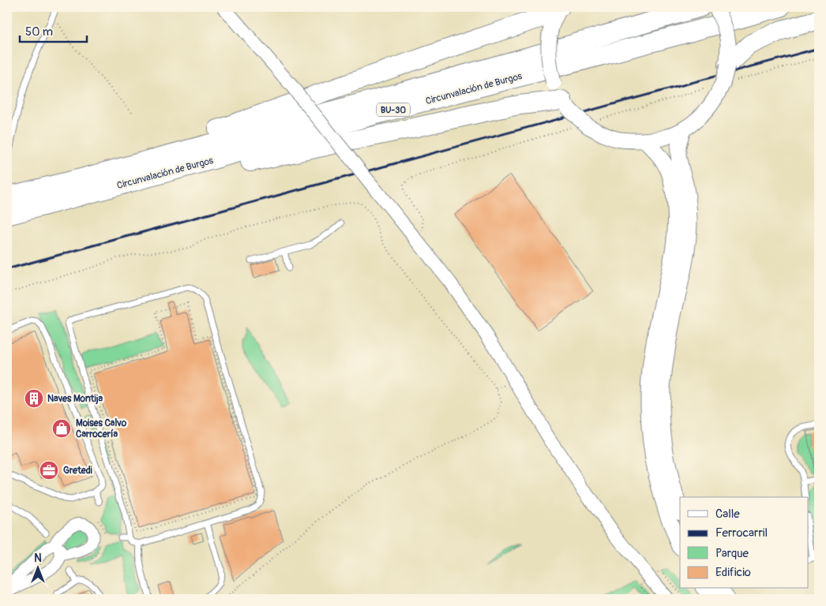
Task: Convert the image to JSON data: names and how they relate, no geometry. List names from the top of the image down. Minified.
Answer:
{"streets":{"highway":["Circunvalación de Burgos","BU-30"]},"places":{"building":["Naves Montija"],"shop":["Moises Calvo Carrocería"],"office":["Gretedi"]},"legend":["Calle","Ferrocarril","Parque","Edificio"],"scale_bar":"50 m","north":"top"}
